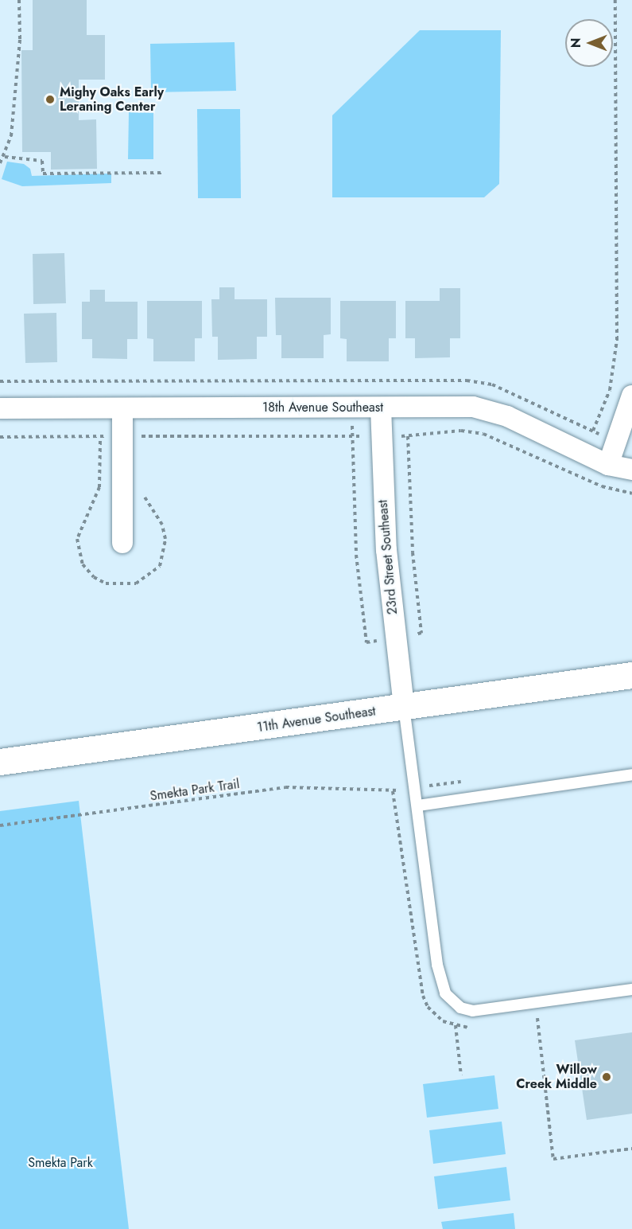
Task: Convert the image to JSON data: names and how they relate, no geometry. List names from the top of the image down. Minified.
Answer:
{"streets":{"main road":["11th Avenue Southeast"],"street":["18th Avenue Southeast","23rd Street Southeast"],"path":["Smekta Park Trail"]},"crossings":[["18th Avenue Southeast","23rd Street Southeast"],["23rd Street Southeast","11th Avenue Southeast"]],"parks":["Smekta Park"],"places":["Mighy Oaks Early Leraning Center","Willow Creek Middle"],"north":"left"}
